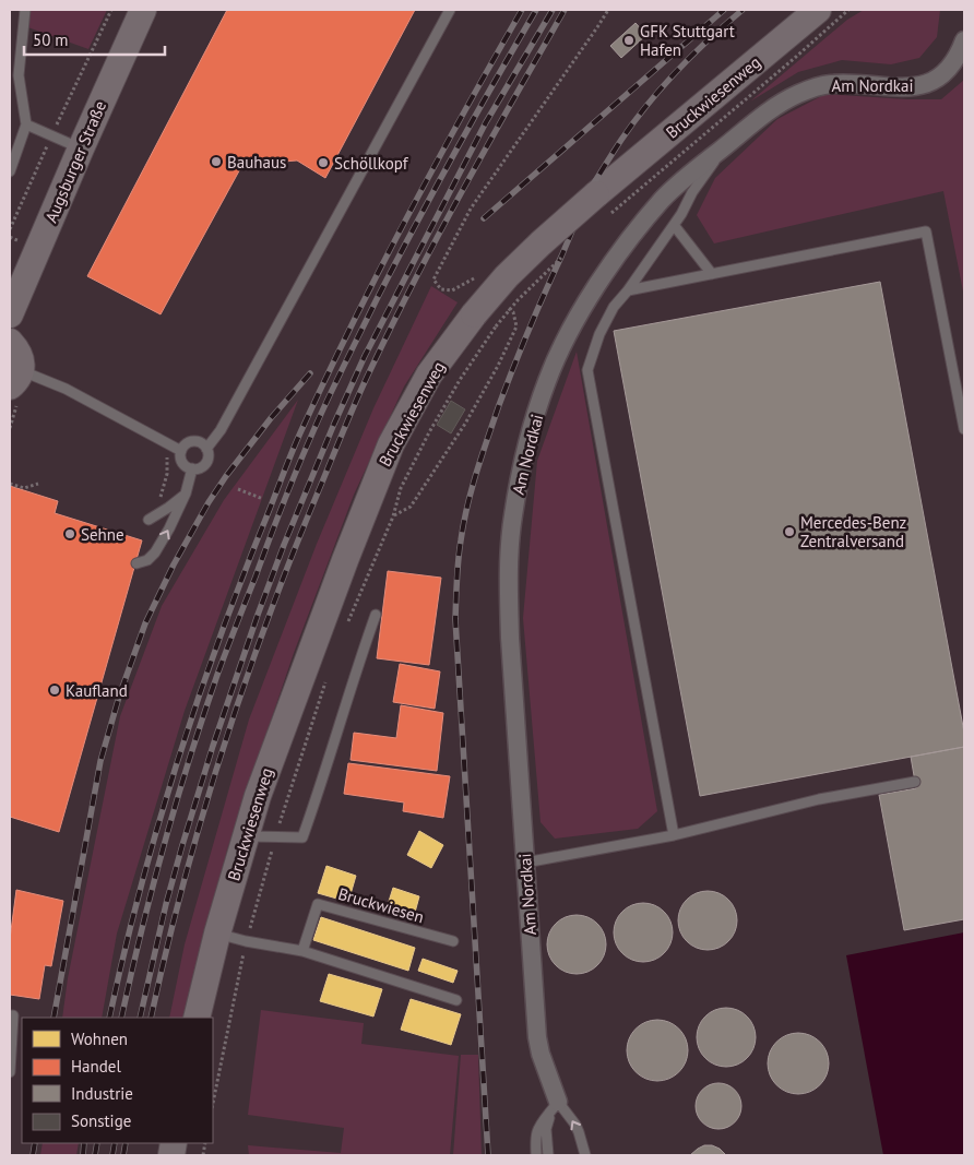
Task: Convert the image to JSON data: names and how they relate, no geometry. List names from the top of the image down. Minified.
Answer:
{"streets":{"main road":["Bruckwiesenweg","Augsburger Straße"],"street":["Am Nordkai"],"lane":["Bruckwiesen"]},"places":["GFK Stuttgart Hafen","Bauhaus","Schöllkopf","Mercedes-Benz Zentralversand","Sehne","Kaufland"],"legend":["Wohnen","Handel","Industrie","Sonstige"],"scale_bar":"50 m"}
